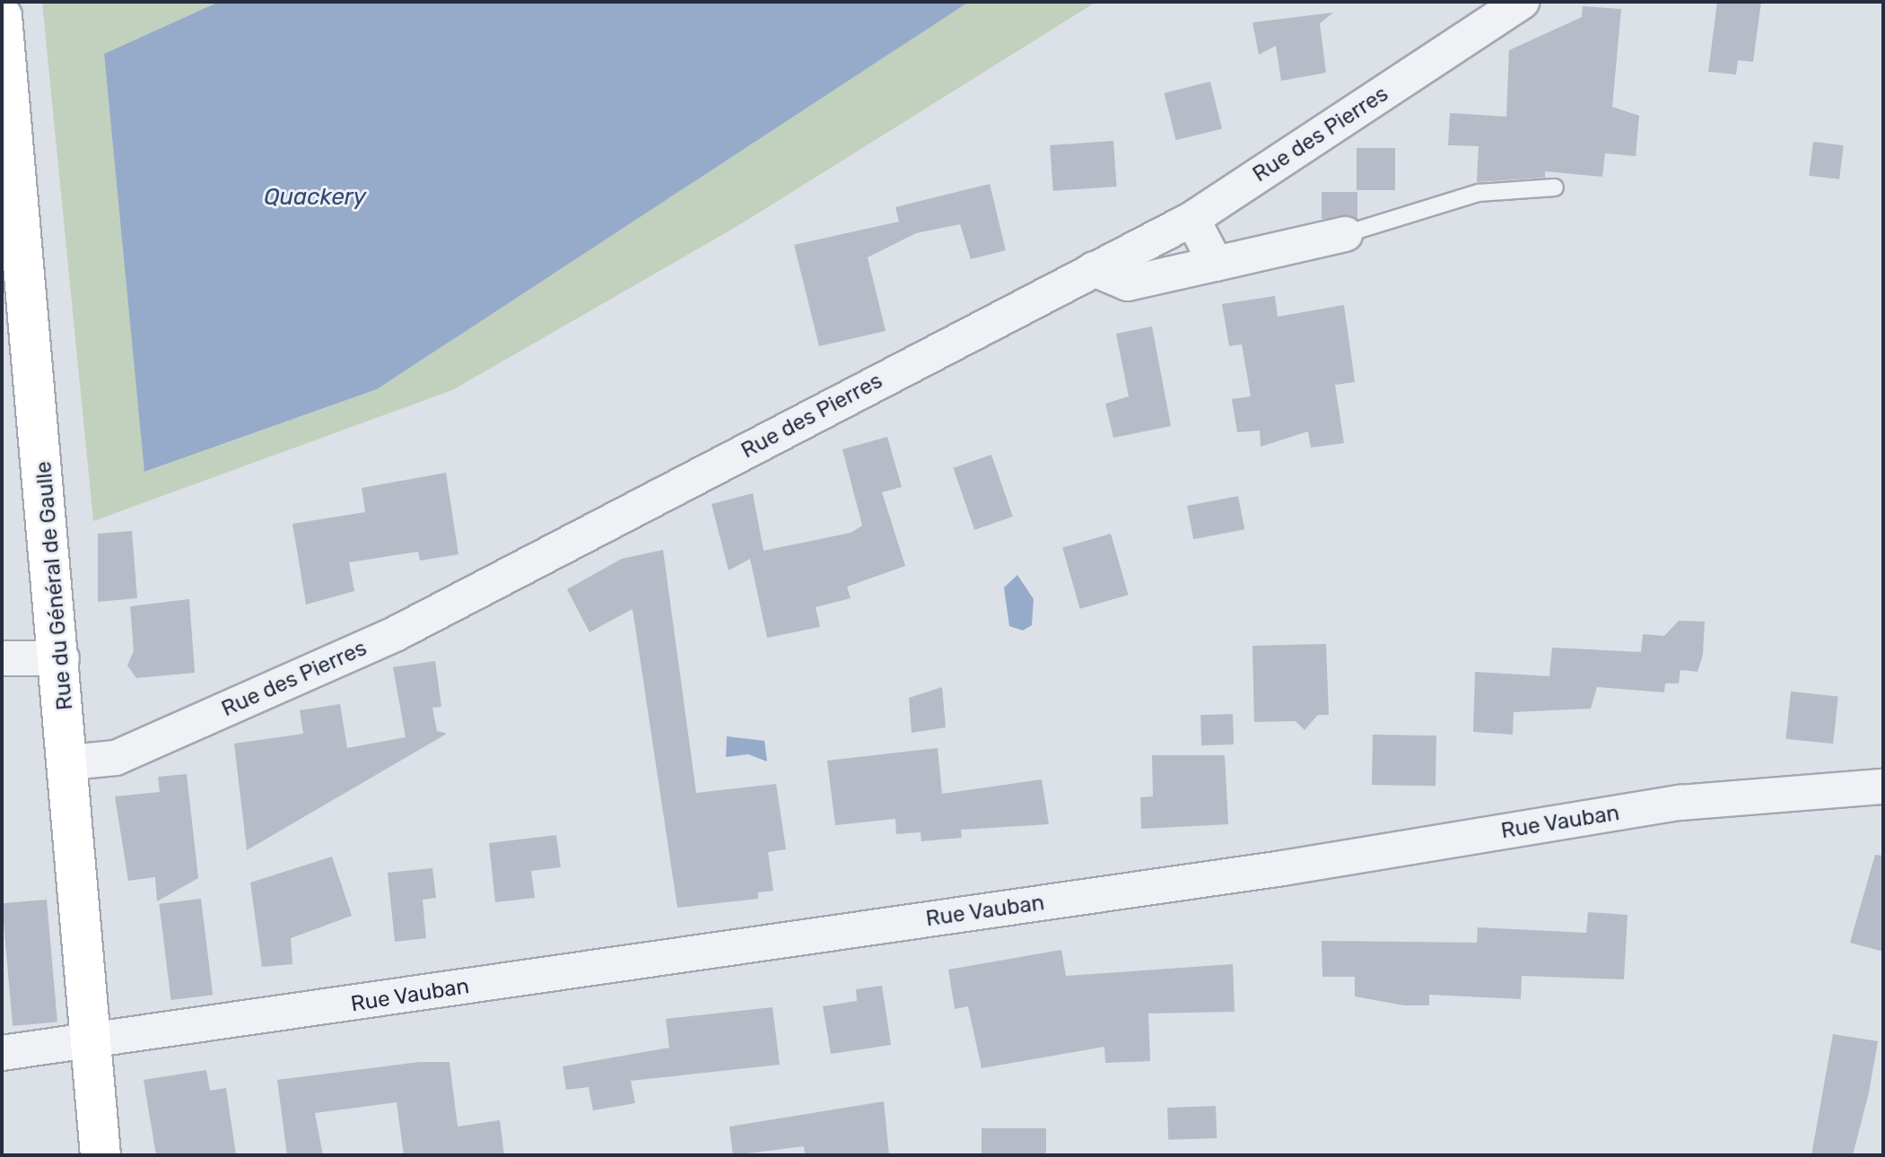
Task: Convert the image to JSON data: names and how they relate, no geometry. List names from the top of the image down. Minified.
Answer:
{"streets":{"street":["Rue des Pierres","Rue du Général de Gaulle","Rue Vauban"]},"crossings":[["Rue des Pierres","Rue du Général de Gaulle"],["Rue du Général de Gaulle","Rue Vauban"]],"water":["Quackery"]}
